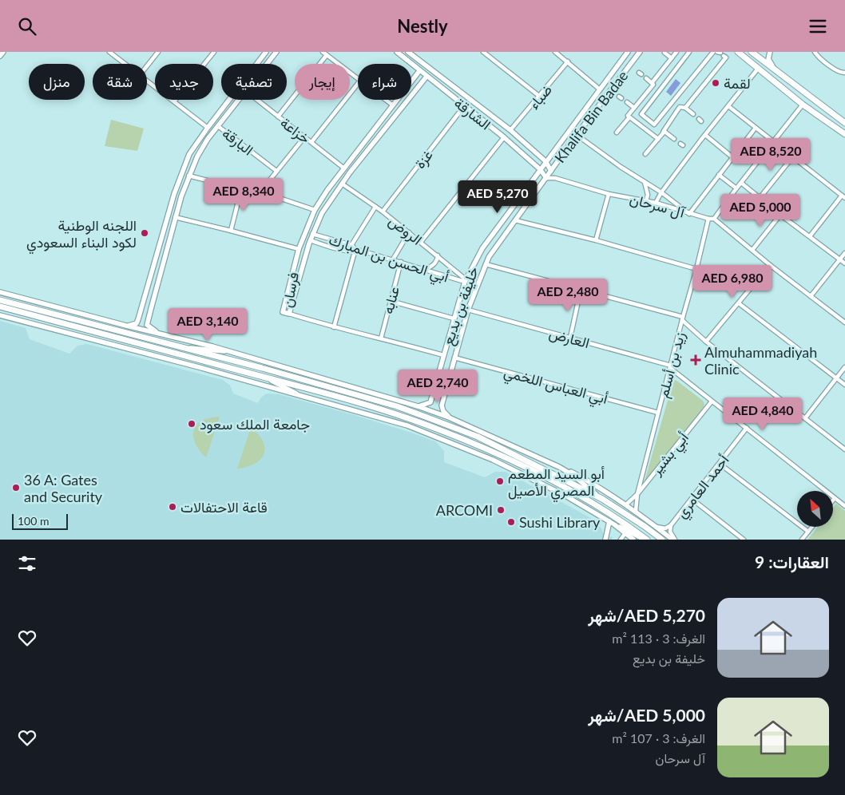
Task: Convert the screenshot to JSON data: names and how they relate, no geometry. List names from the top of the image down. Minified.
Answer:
{"streets":{"street":["ضباء","الشارقة","Khalifa Bin Badae","خزاعة","البارقة","غزة","آل سرحان","الروض","أبي الحسن بن المبارك","فرسان","عنابه","خليفة بن بديع","العارض","زيد بن أسلم","أبي العباس اللخمي","أبي بشير","أحمد العامري"]},"crossings":[["ضباء","الشارقة"],["الشارقة","Khalifa Bin Badae"],["الشارقة","غزة"],["الشارقة","آل سرحان"],["الشارقة","فرسان"],["الشارقة","خليفة بن بديع"],["Khalifa Bin Badae","آل سرحان"],["Khalifa Bin Badae","العارض"],["Khalifa Bin Badae","أبي العباس اللخمي"],["خزاعة","فرسان"],["غزة","الروض"],["آل سرحان","زيد بن أسلم"],["الروض","أبي الحسن بن المبارك"],["الروض","فرسان"],["الروض","خليفة بن بديع"],["أبي الحسن بن المبارك","فرسان"],["أبي الحسن بن المبارك","عنابه"],["أبي الحسن بن المبارك","خليفة بن بديع"],["العارض","زيد بن أسلم"],["زيد بن أسلم","أبي العباس اللخمي"],["زيد بن أسلم","أبي بشير"]],"places":{"other":["لقمة","اللجنه الوطنية لكود البناء السعودي","جامعة الملك سعود","أبو السيد المطعم المصري اﻷصيل","36 A: Gates and Security","قاعة الاحتفالات","ARCOMI","Sushi Library"],"health":["Almuhammadiyah Clinic"]},"scale_bar":"100 m","north":"top left","page":{"header":"Nestly","chip":["شراء","إيجار","تصفية","جديد","شقة","منزل"],"price":["AED 8,520","AED 8,340","AED 5,270","AED 5,000","AED 6,980","AED 2,480","AED 3,140","AED 2,740","AED 4,840"],"scale":"100 m","heading":"العقارات: 9","list":[{"name":"AED 5,270/شهر","note":"الغرف: 3 · 113 m² · خليفة بن بديع"},{"name":"AED 5,000/شهر","note":"الغرف: 3 · 107 m² · آل سرحان"}]}}
